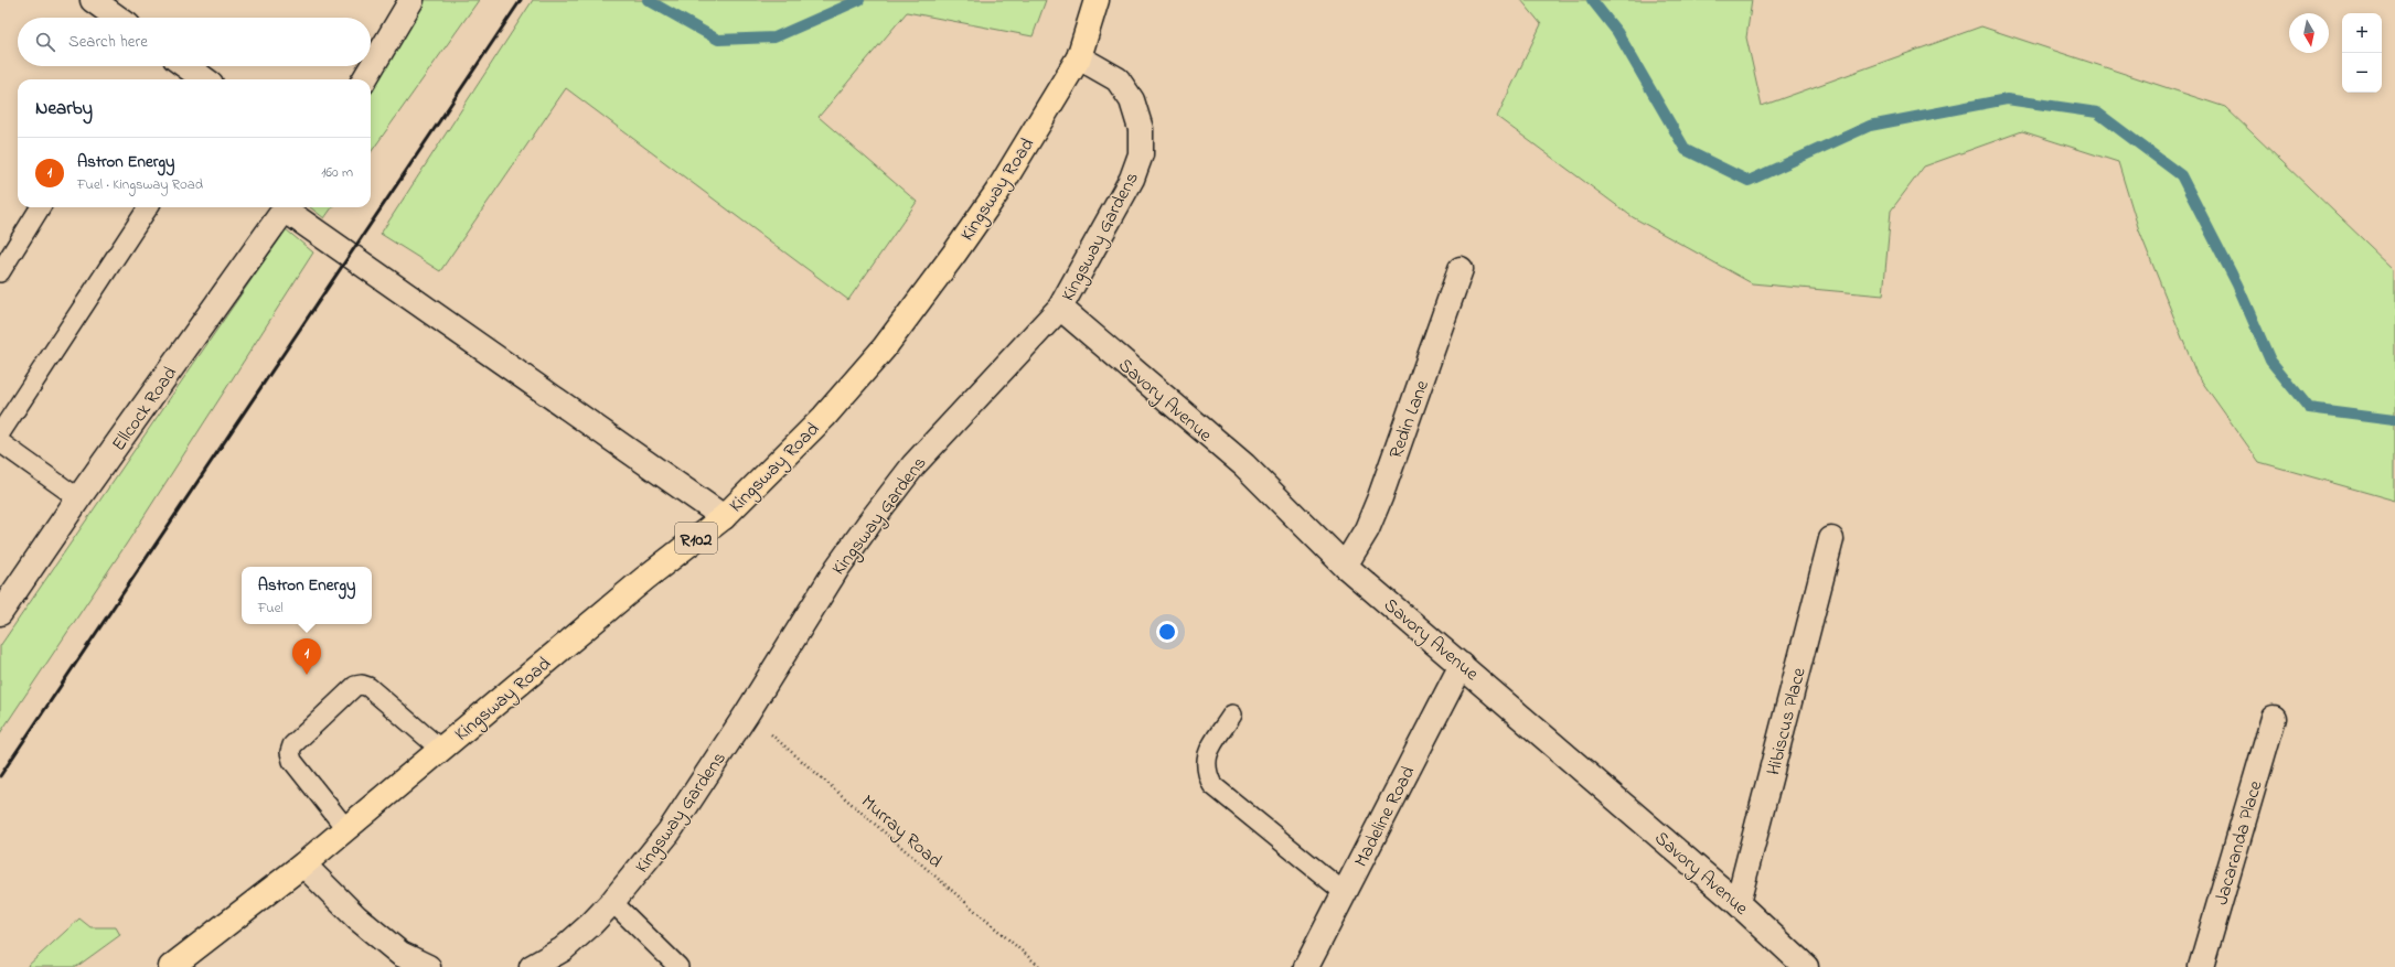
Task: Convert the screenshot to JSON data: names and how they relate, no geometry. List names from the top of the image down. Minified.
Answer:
{"streets":{"main road":["Kingsway Road","R102"],"street":["Kingsway Gardens","Savory Avenue","Ellcock Road","Redin Lane","Hibiscus Place","Madeline Road","Jacaranda Place"],"path":["Murray Road"]},"crossings":[["Kingsway Road","Kingsway Gardens"],["Kingsway Gardens","Savory Avenue"],["Kingsway Gardens","Murray Road"],["Savory Avenue","Redin Lane"],["Savory Avenue","Hibiscus Place"],["Savory Avenue","Madeline Road"]],"north":"bottom","page":{"map_buttons":["+","−"],"search":"Search here","heading":"Nearby","list":[{"mark":"1","name":"Astron Energy","note":"Fuel · Kingsway Road","value":"160 m"}],"popup":["Astron Energy","Fuel"],"pins":"1"}}
